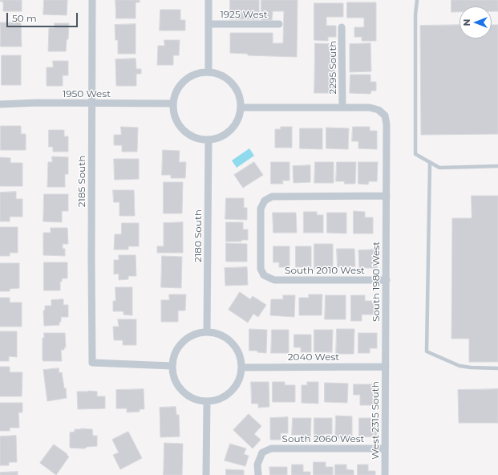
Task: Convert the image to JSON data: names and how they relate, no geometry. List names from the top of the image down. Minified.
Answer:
{"streets":{"street":["1925 West","2295 South","1950 West","2185 South","2180 South","South 2010 West","South 1980 West","2040 West","West 2315 South","South 2060 West"]},"crossings":[["2295 South","South 1980 West"],["1950 West","2185 South"],["1950 West","2180 South"],["2185 South","2180 South"],["2185 South","2040 West"],["2180 South","2040 West"],["South 2010 West","South 1980 West"],["South 1980 West","2040 West"],["South 1980 West","West 2315 South"],["2040 West","West 2315 South"],["West 2315 South","South 2060 West"]],"scale_bar":"50 m","north":"left"}
